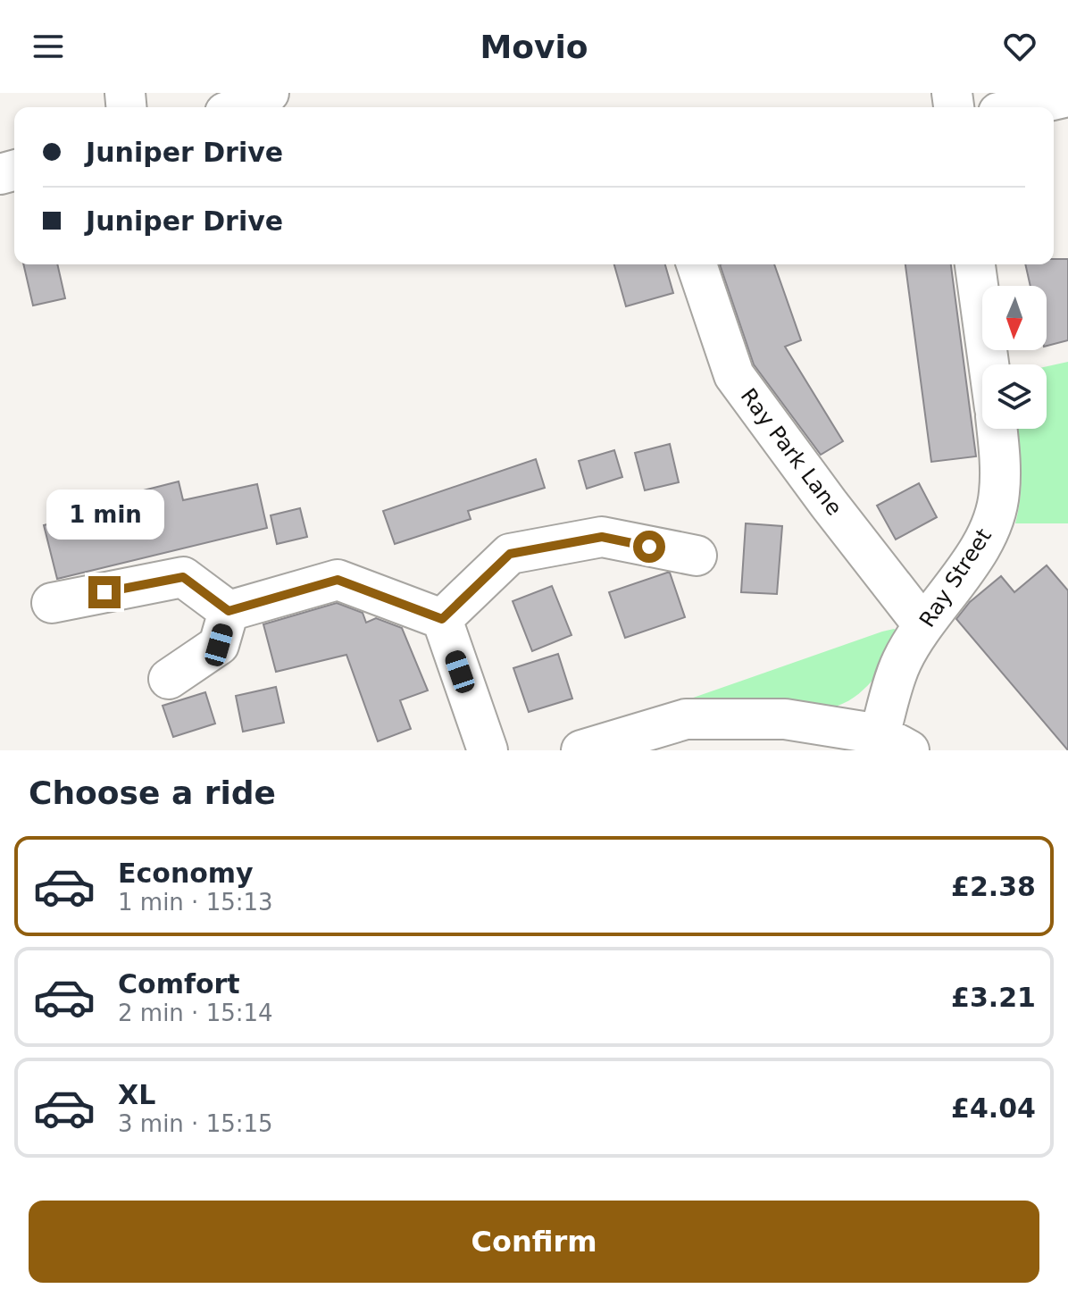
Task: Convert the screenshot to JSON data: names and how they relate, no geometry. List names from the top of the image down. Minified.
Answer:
{"streets":{"street":["Ray Park Lane","Ray Street"]},"crossings":[["Ray Park Lane","Ray Street"]],"north":"bottom","page":{"header":"Movio","banner":["Juniper Drive","Juniper Drive"],"bubble":"1 min","heading":"Choose a ride","list":[{"name":"Economy","note":"1 min · 15:13","value":"£2.38"},{"name":"Comfort","note":"2 min · 15:14","value":"£3.21"},{"name":"XL","note":"3 min · 15:15","value":"£4.04"}],"buttons":"Confirm"}}
